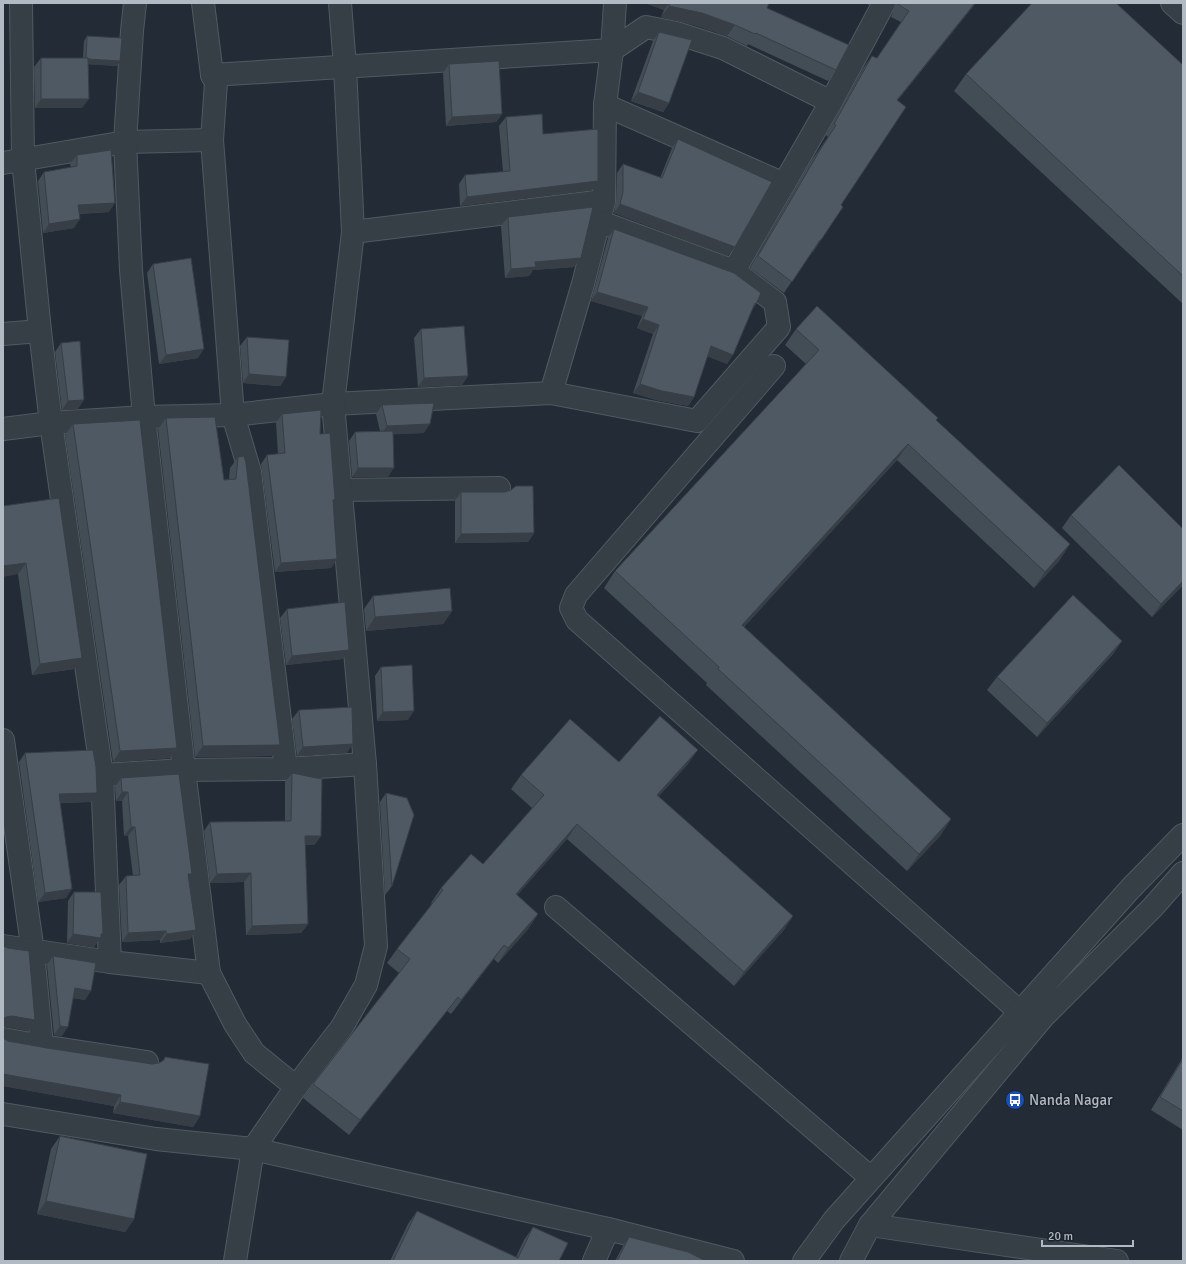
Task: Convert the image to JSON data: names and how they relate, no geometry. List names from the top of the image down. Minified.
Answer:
{"places":{"bus stop":["Nanda Nagar"]},"scale_bar":"20 m"}
